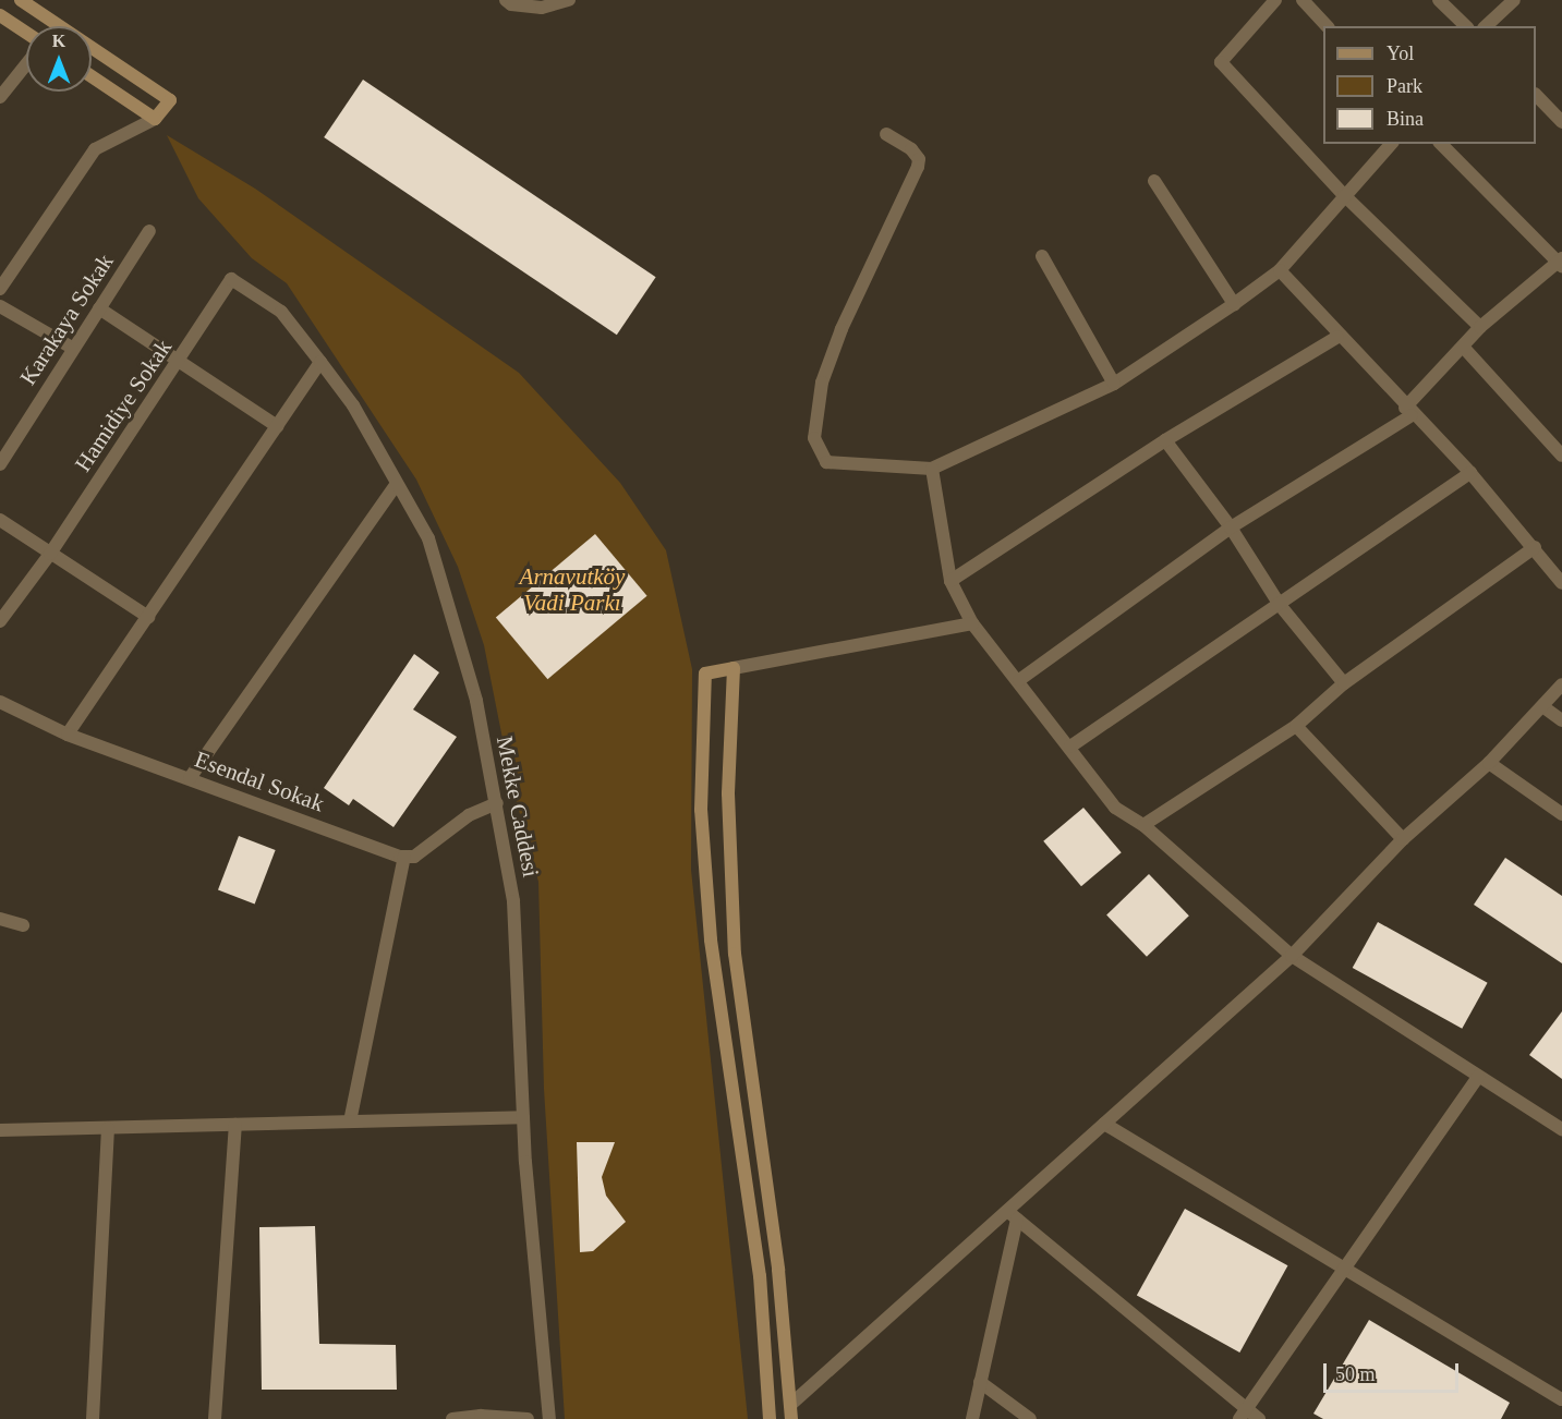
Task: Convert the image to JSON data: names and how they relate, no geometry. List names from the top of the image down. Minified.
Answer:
{"streets":{"street":["Karakaya Sokak","Hamidiye Sokak","Esendal Sokak","Mekke Caddesi"]},"crossings":[["Hamidiye Sokak","Mekke Caddesi"]],"parks":["Arnavutköy Vadi Parkı"],"legend":["Yol","Park","Bina"],"scale_bar":"50 m","north":"top"}
